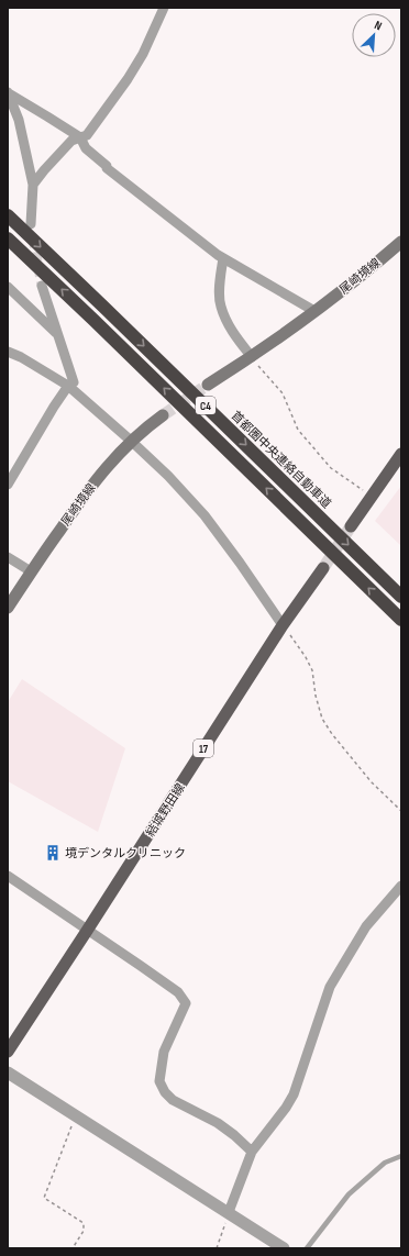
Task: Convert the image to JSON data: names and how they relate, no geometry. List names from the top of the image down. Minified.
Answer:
{"streets":{"highway":["C4","首都圏中央連絡自動車道"],"main road":["尾崎境線","17","結城野田線"]},"places":{"building":["境デンタルクリニック"]},"north":"top right"}
